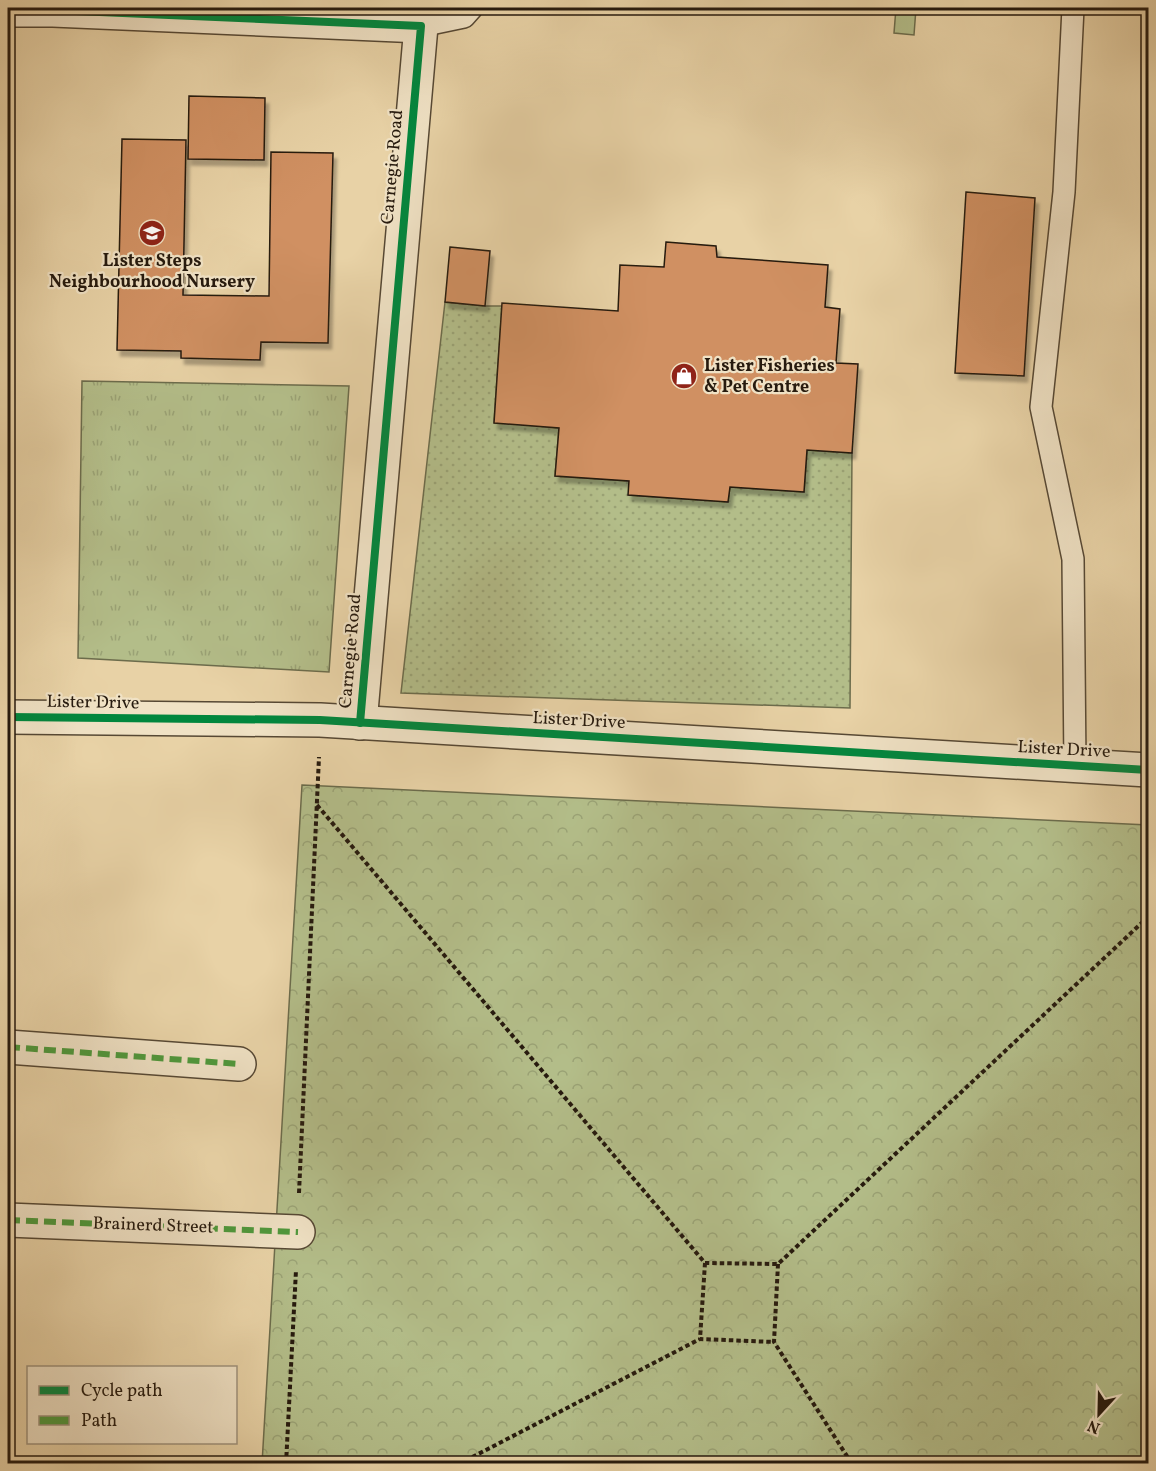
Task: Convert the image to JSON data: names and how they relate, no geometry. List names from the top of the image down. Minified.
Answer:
{"streets":{"street":["Carnegie Road","Lister Drive","Brainerd Street"]},"crossings":[["Carnegie Road","Lister Drive"]],"places":{"school or university":["Lister Steps Neighbourhood Nursery"],"shop":["Lister Fisheries & Pet Centre"]},"legend":["Cycle path","Path"],"north":"bottom"}
